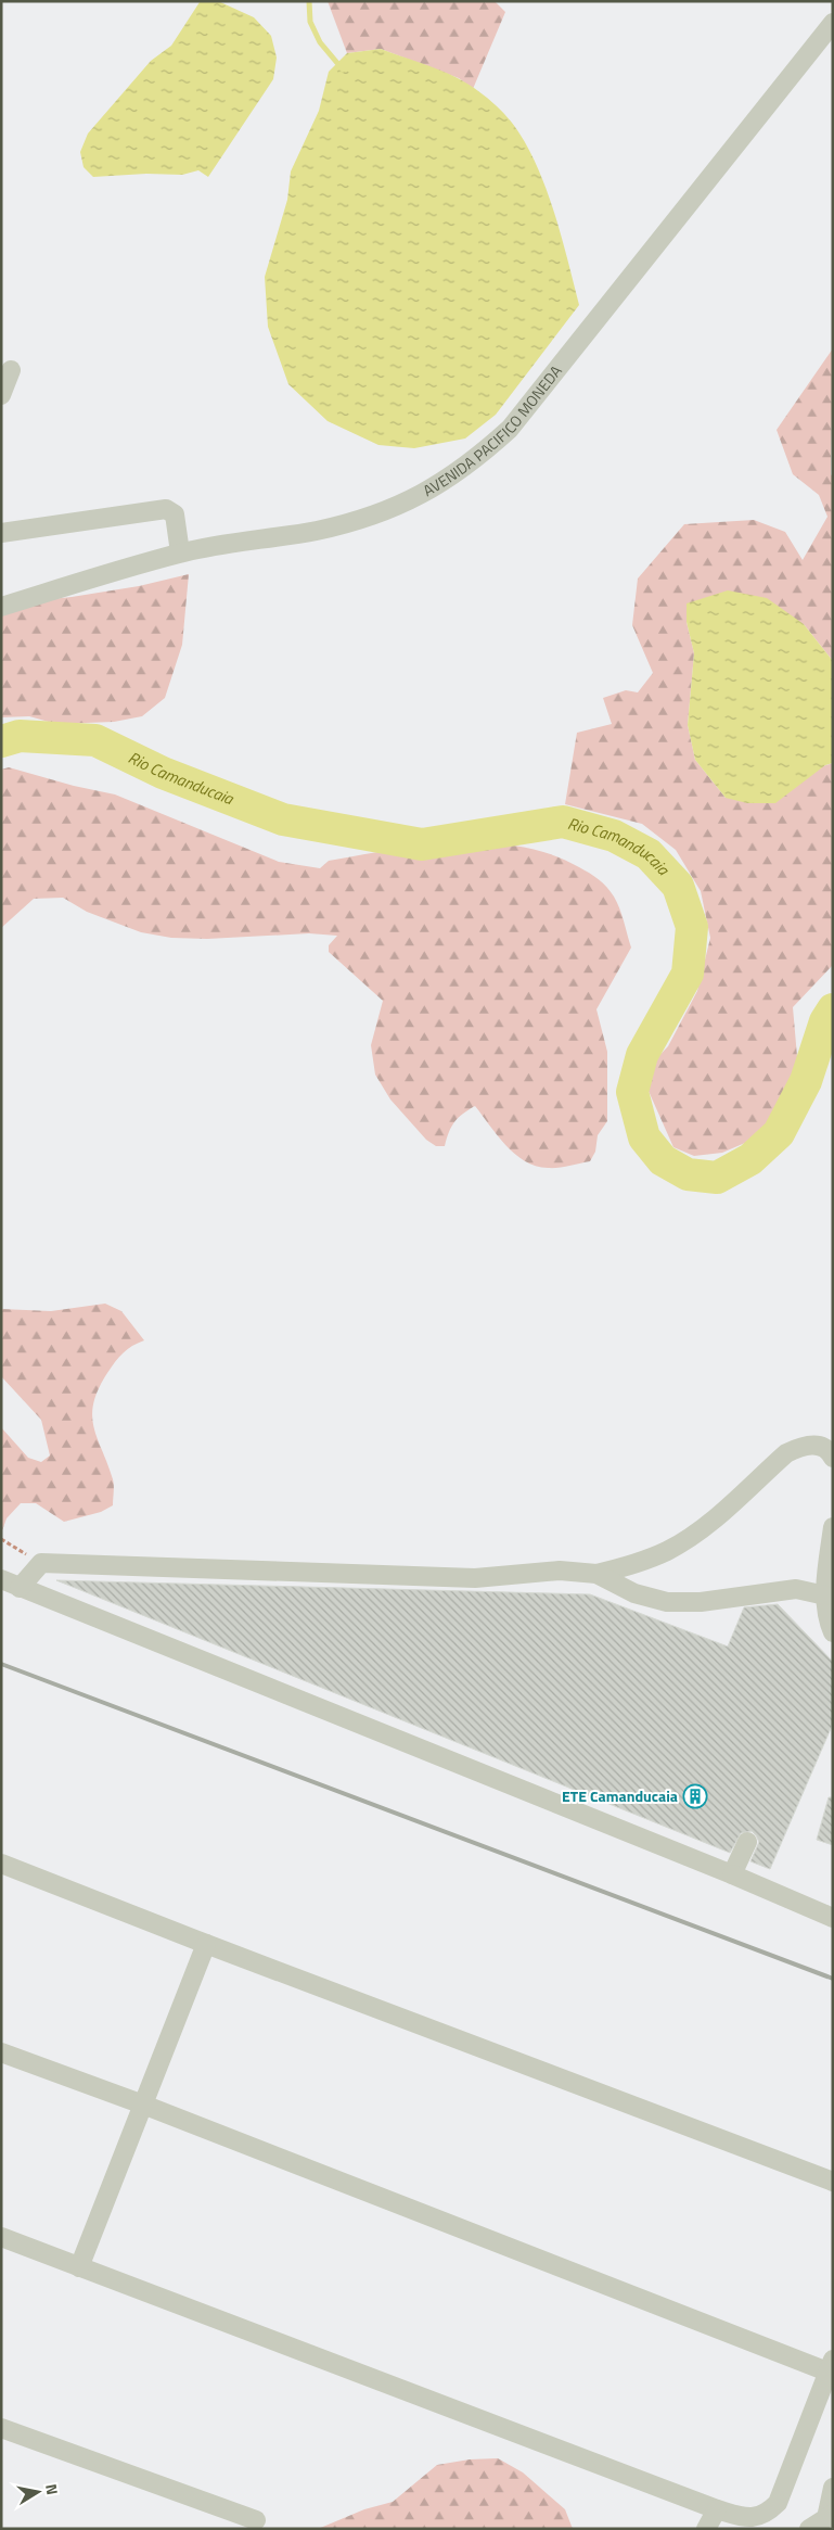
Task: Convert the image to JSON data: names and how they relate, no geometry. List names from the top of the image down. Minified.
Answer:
{"streets":{"street":["AVENIDA PACIFICO MONEDA"]},"water":["Rio Camanducaia"],"places":{"building":["ETE Camanducaia"]},"north":"right"}
